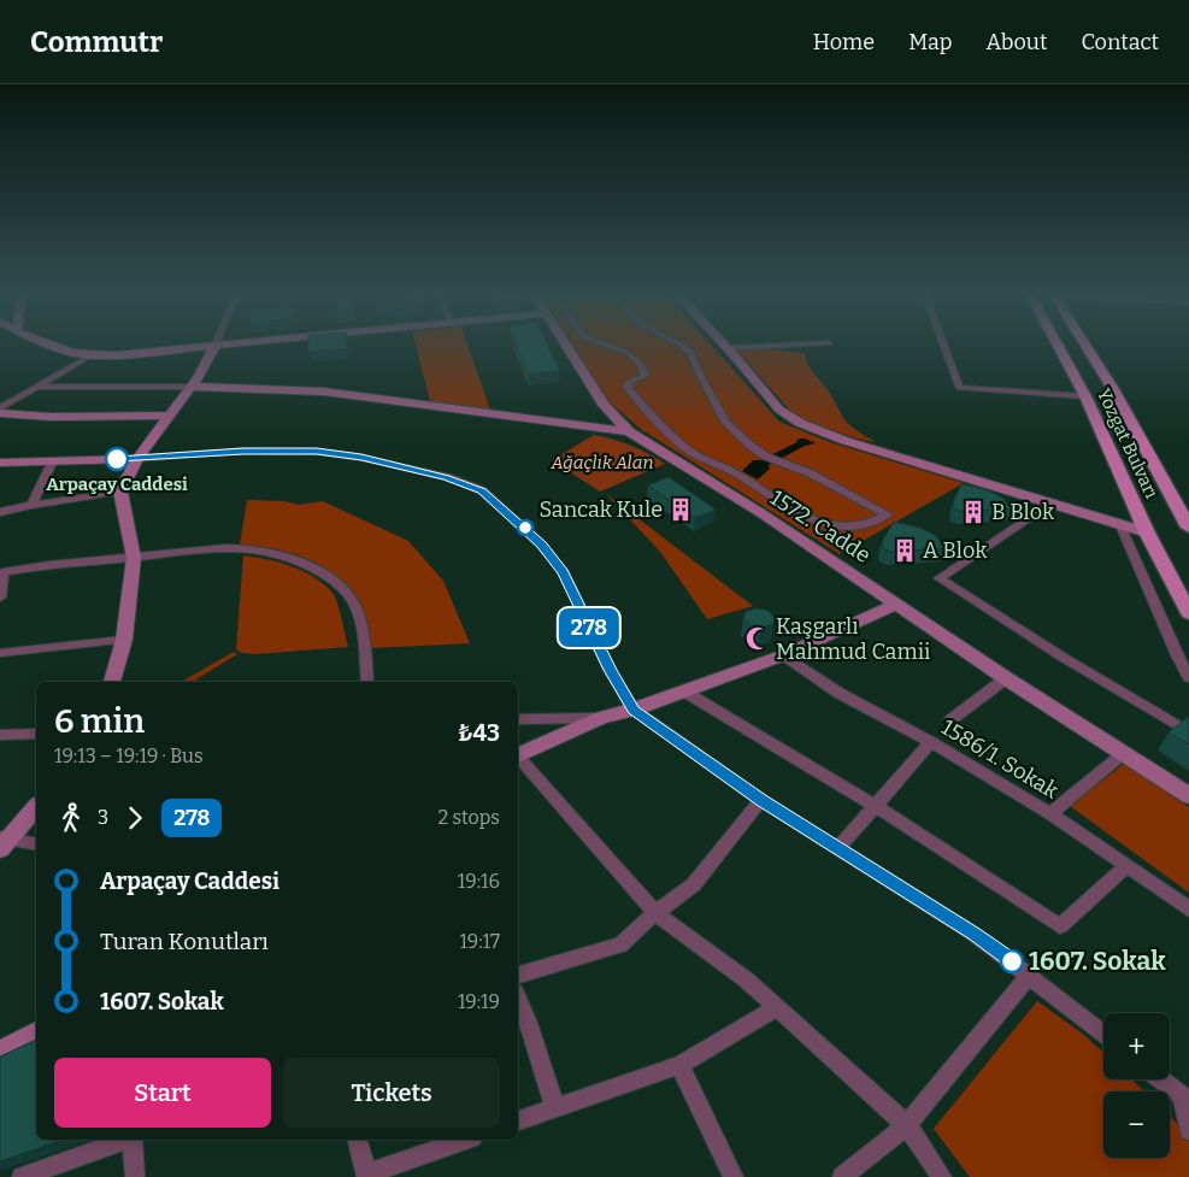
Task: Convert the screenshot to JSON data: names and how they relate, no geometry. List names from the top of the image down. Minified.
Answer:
{"streets":{"main road":["Yozgat Bulvarı"],"street":["1572. Cadde","1586/1. Sokak"]},"parks":["Ağaçlık Alan"],"places":{"other":["Arpaçay Caddesi","1607. Sokak"],"building":["Sancak Kule","B Blok","A Blok"],"mosque":["Kaşgarlı Mahmud Camii"]},"lines":["bus line 278"],"page":{"header":"Commutr","nav":["Home","Map","About","Contact"],"on_map":"278","heading":["6 min","19:13 – 19:19 · Bus","₺43"],"legs":["3","278","2 stops"],"list":[{"name":"Arpaçay Caddesi","value":"19:16"},{"name":"Turan Konutları","value":"19:17"},{"name":"1607. Sokak","value":"19:19"}],"map_buttons":["+","−"],"buttons":["Start","Tickets"]}}
